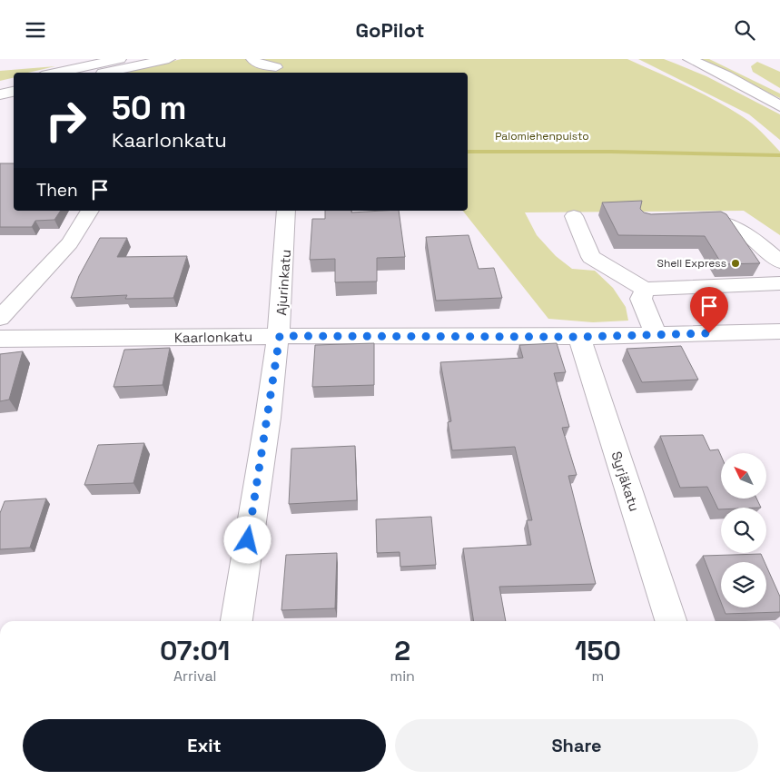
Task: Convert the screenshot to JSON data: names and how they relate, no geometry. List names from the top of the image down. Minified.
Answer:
{"streets":{"street":["Ajurinkatu","Kaarlonkatu","Syrjäkatu"]},"crossings":[["Ajurinkatu","Kaarlonkatu"],["Kaarlonkatu","Syrjäkatu"]],"parks":["Palomiehenpuisto"],"places":["Shell Express"],"north":"top left","page":{"header":"GoPilot","turn":["50 m","Kaarlonkatu"],"then":"Then","eta":["07:01","Arrival","2","min","150","m"],"buttons":["Exit","Share"]}}
